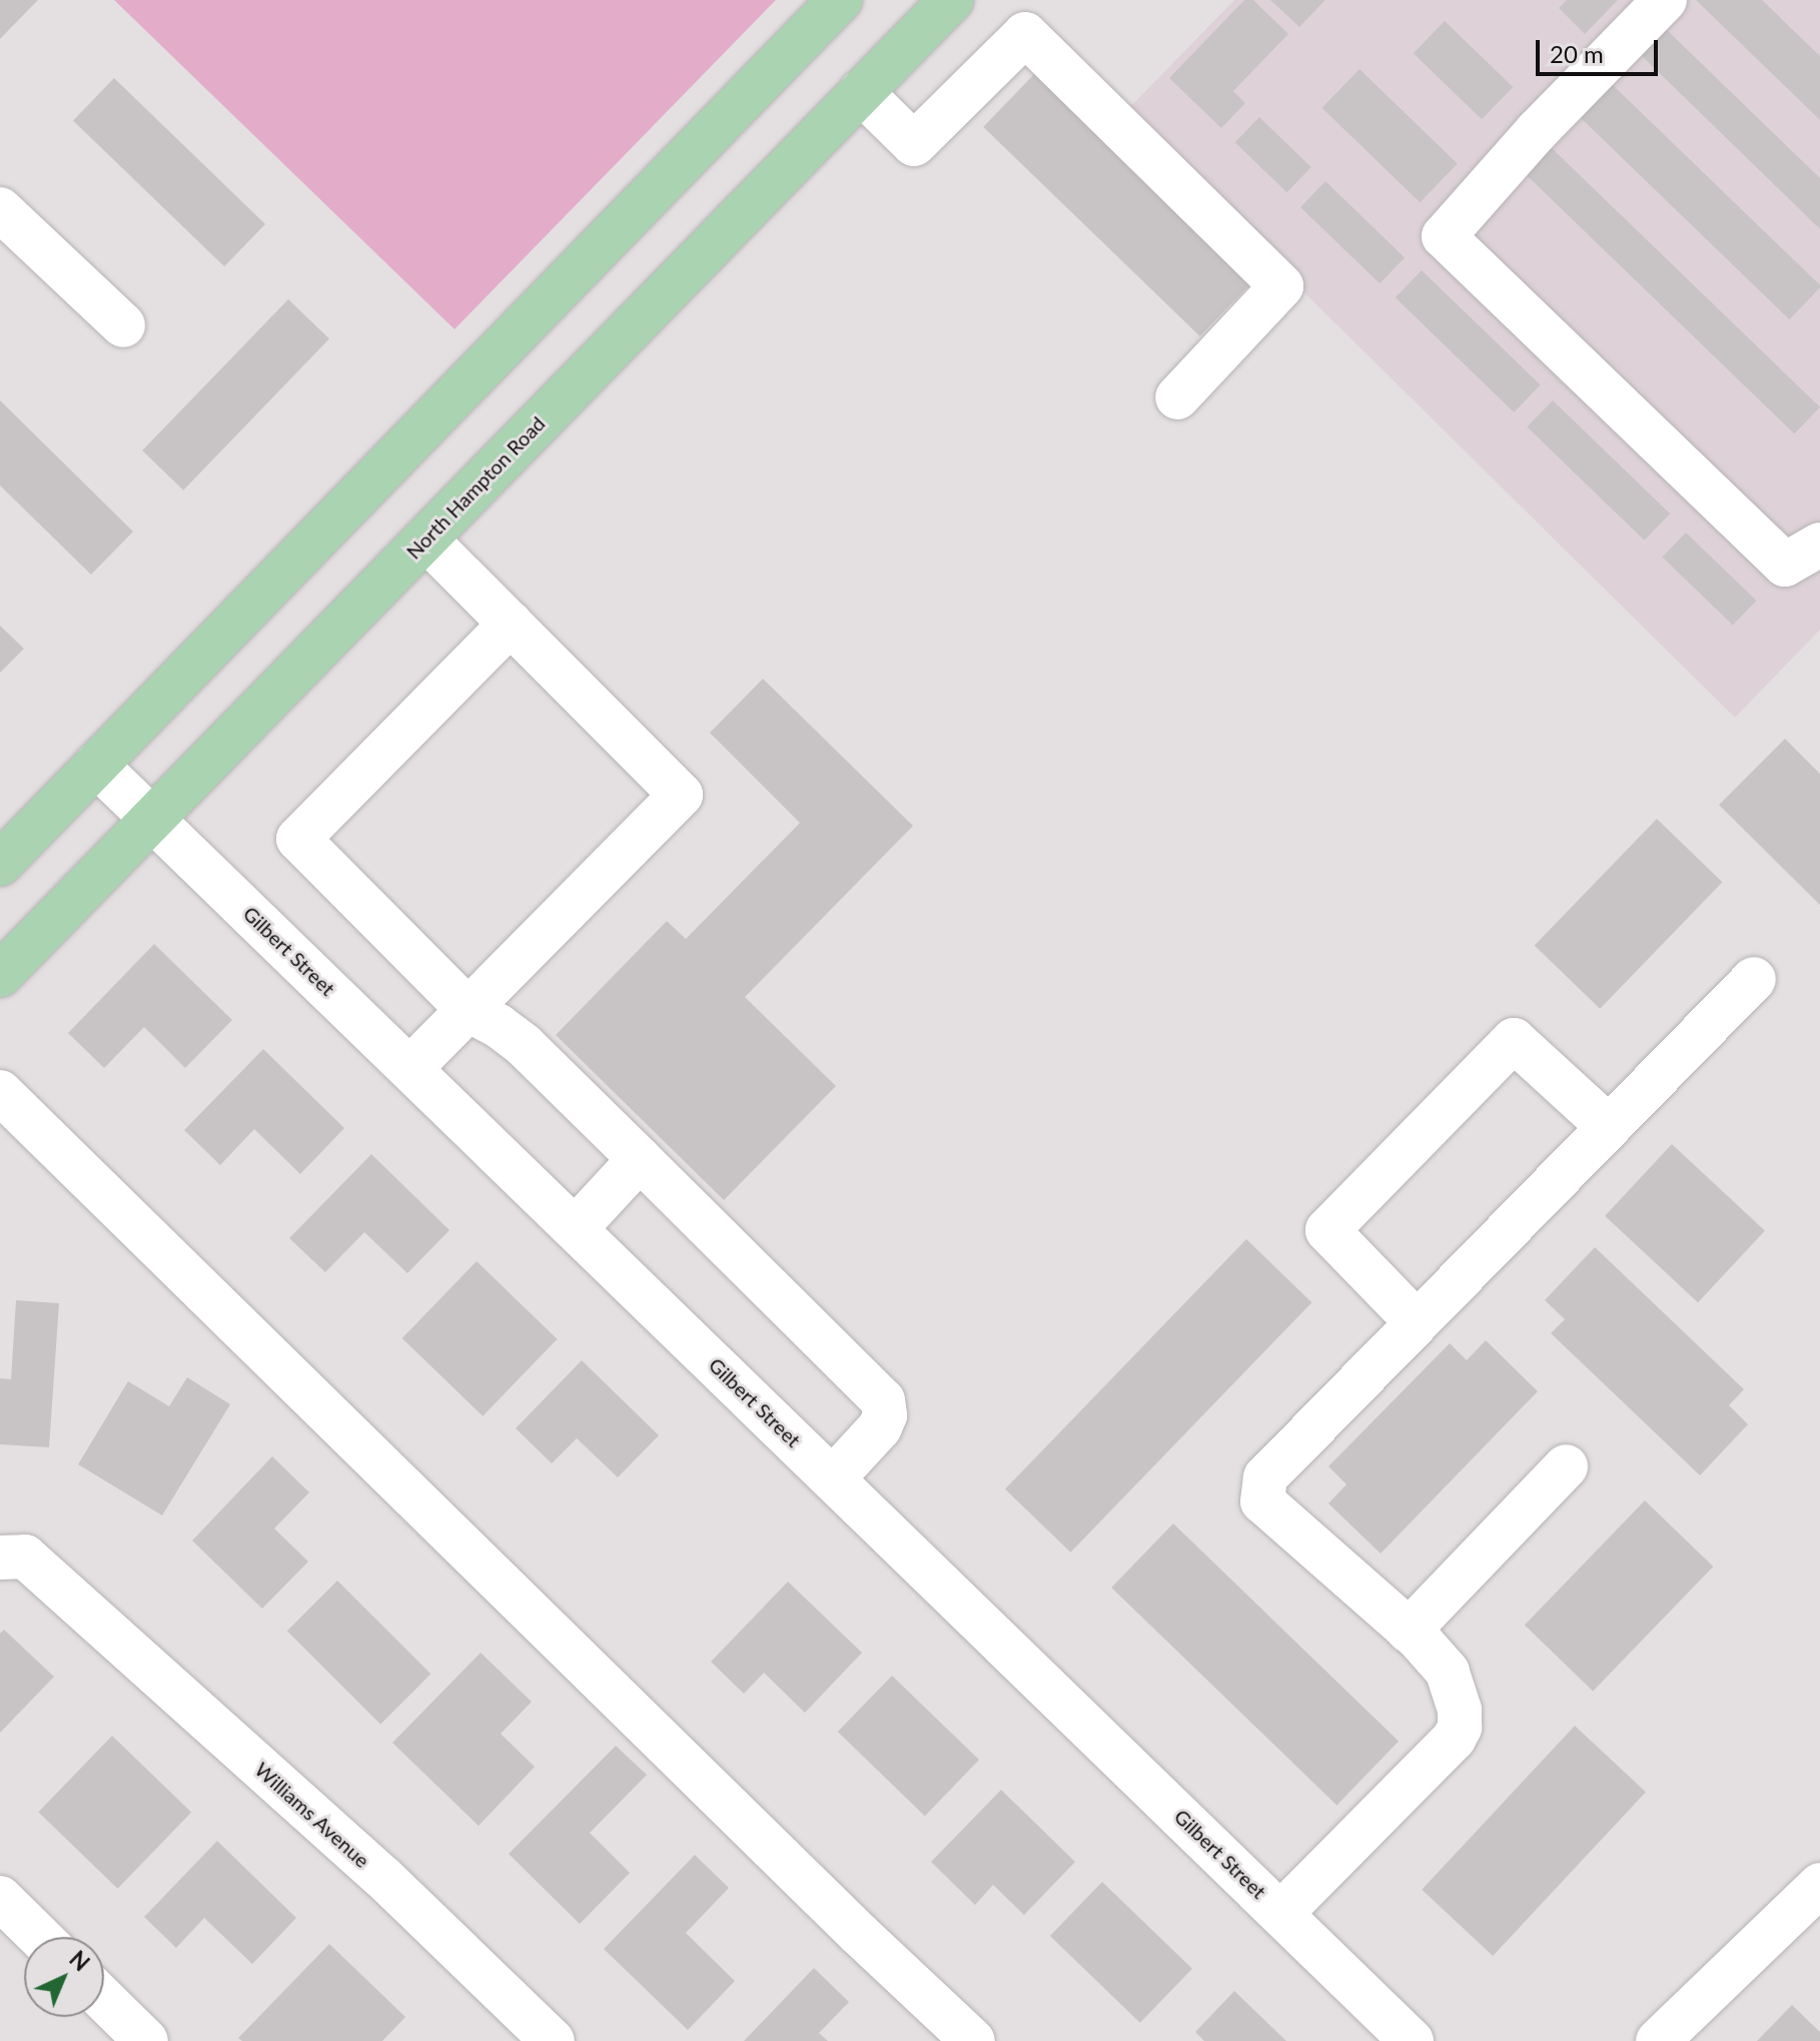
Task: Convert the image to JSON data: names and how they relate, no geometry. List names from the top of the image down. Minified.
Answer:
{"streets":{"main road":["North Hampton Road"],"street":["Gilbert Street","Williams Avenue"]},"crossings":[["North Hampton Road","Gilbert Street"]],"scale_bar":"20 m","north":"top right"}
